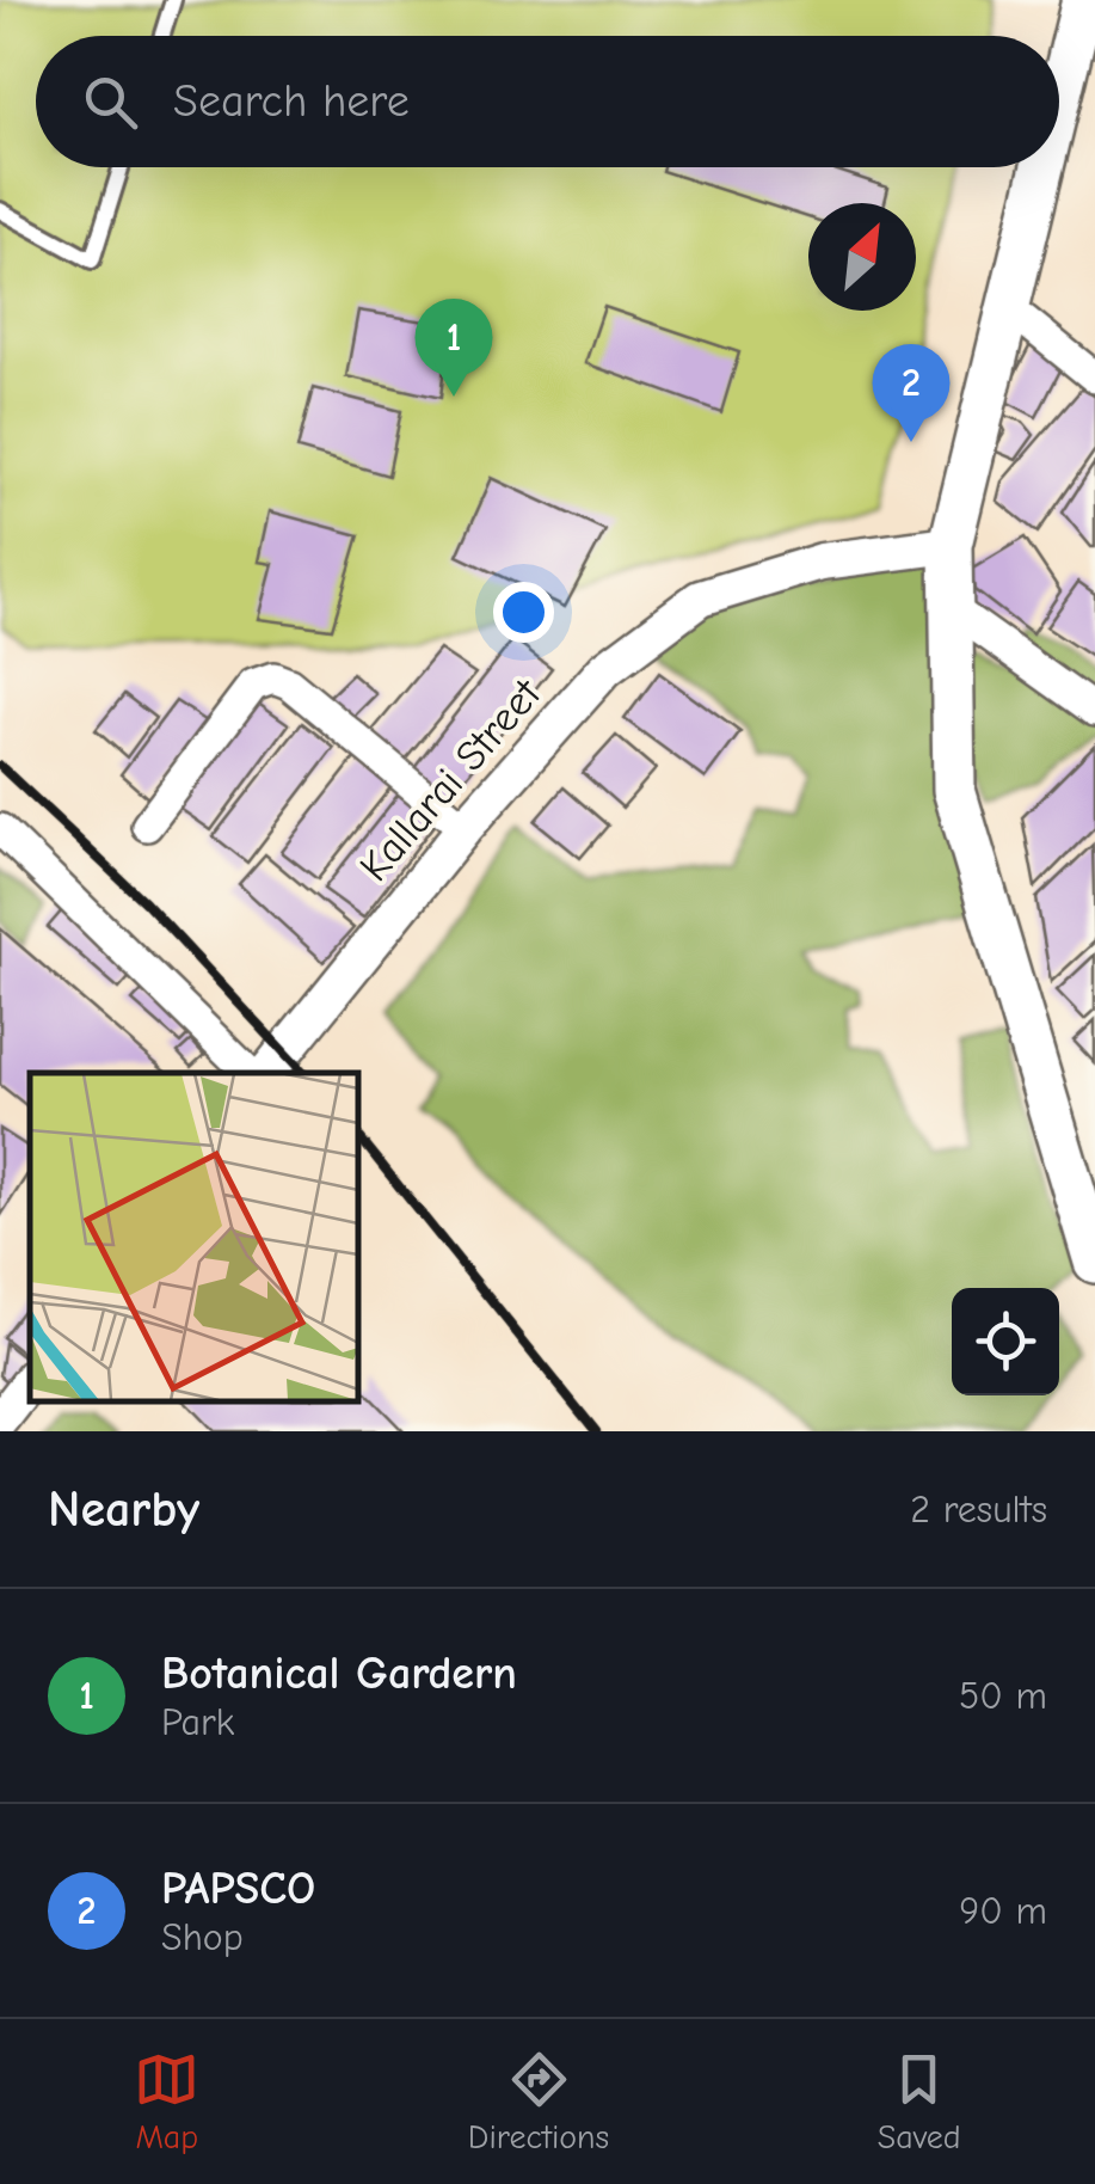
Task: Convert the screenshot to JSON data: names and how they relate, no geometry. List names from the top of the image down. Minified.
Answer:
{"streets":{"street":["Kallarai Street"]},"north":"top right","page":{"search":"Search here","pins":["1","2"],"heading":["Nearby","2 results"],"list":[{"mark":"1","name":"Botanical Gardern","note":"Park","value":"50 m"},{"mark":"2","name":"PAPSCO","note":"Shop","value":"90 m"}],"nav":["Map","Directions","Saved"]}}
